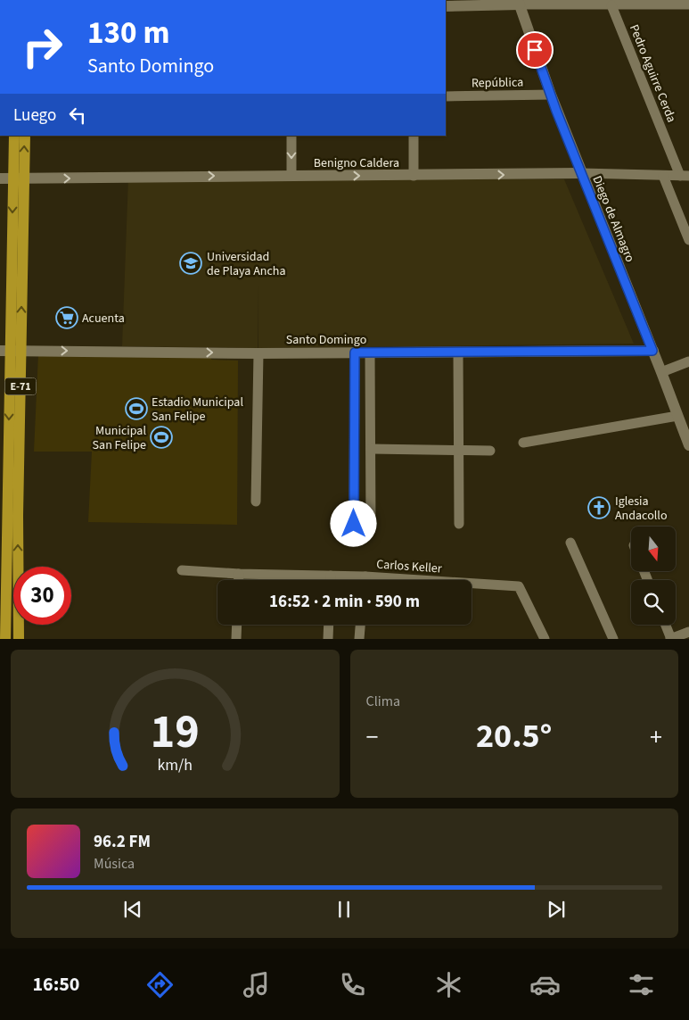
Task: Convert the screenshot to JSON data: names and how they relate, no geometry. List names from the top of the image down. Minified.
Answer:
{"streets":{"main road":["E-71"],"street":["Pedro Aguirre Cerda","República","Benigno Caldera","Diego de Almagro","Santo Domingo","Carlos Keller"]},"crossings":[["Pedro Aguirre Cerda","Benigno Caldera"],["República","Diego de Almagro"],["Benigno Caldera","Diego de Almagro"],["Benigno Caldera","E-71"],["Diego de Almagro","Santo Domingo"],["Santo Domingo","E-71"]],"one_way":["Benigno Caldera","Santo Domingo"],"places":{"school or university":["Universidad de Playa Ancha"],"supermarket":["Acuenta"],"sports":["Estadio Municipal San Felipe","Municipal San Felipe"],"church":["Iglesia Andacollo"]},"north":"bottom","page":{"turn":["130 m","Santo Domingo"],"then":"Luego","limit":"30","trip":"16:52 · 2 min · 590 m","tile":"Clima","heat":["−","20.5°","+"],"song":["96.2 FM","Música"],"tabs":"16:50","gauge":["19","km/h"]}}
